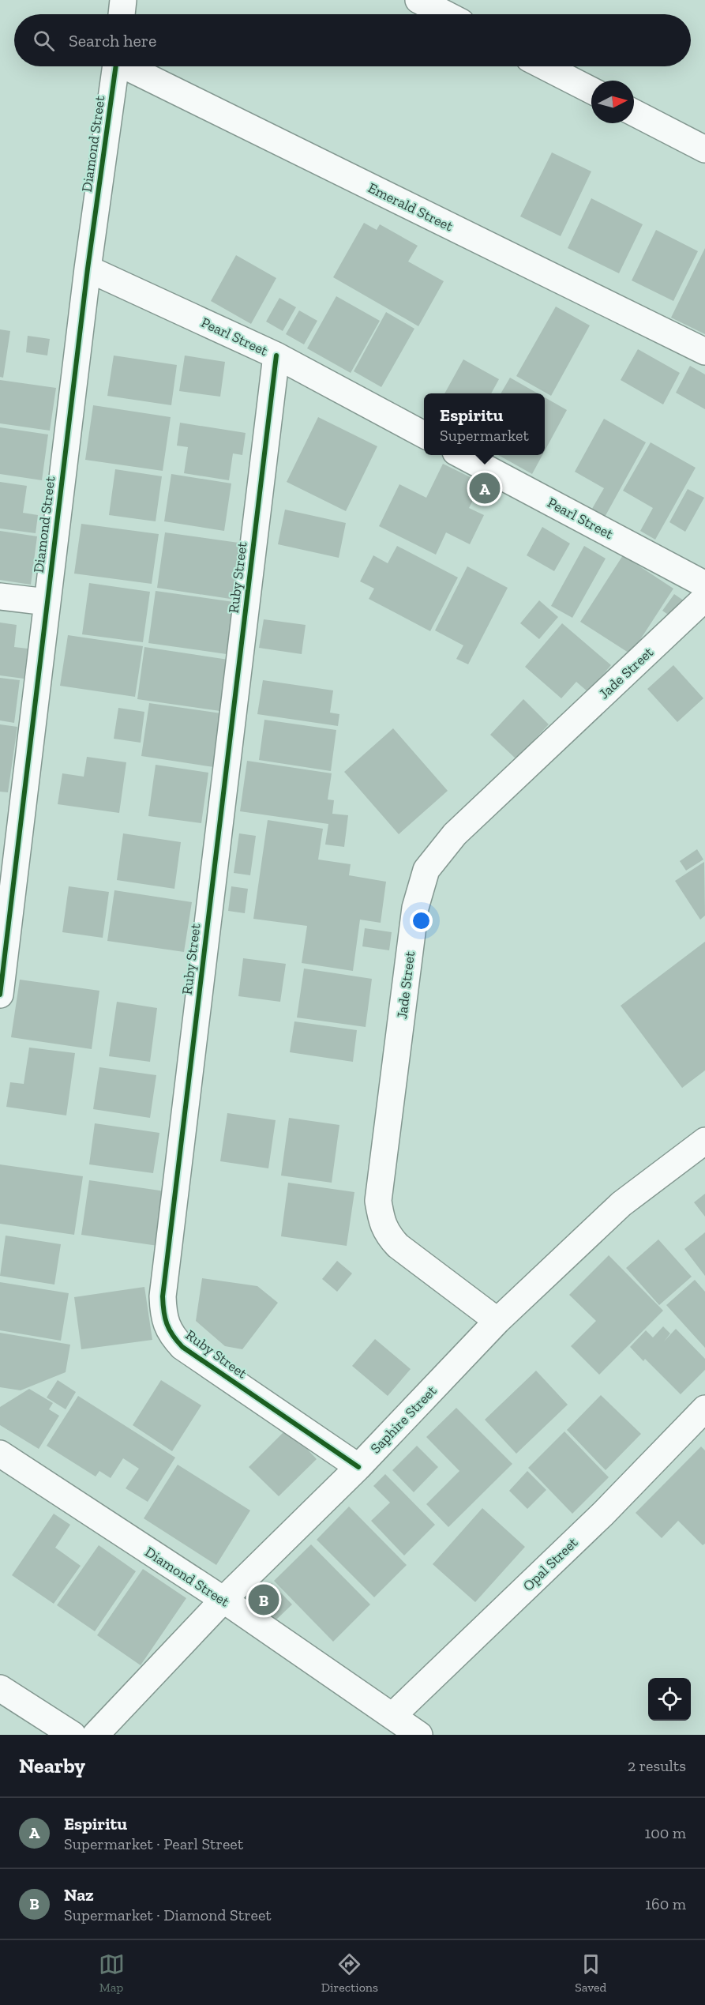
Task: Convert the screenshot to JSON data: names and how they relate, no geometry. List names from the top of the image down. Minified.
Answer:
{"streets":{"street":["Diamond Street","Emerald Street","Pearl Street","Ruby Street","Jade Street","Saphire Street","Opal Street"]},"crossings":[["Diamond Street","Pearl Street"],["Diamond Street","Saphire Street"],["Diamond Street","Opal Street"],["Pearl Street","Ruby Street"],["Ruby Street","Saphire Street"],["Jade Street","Saphire Street"]],"north":"right","page":{"search":"Search here","popup":["Espiritu","Supermarket"],"pins":["A","B"],"heading":["Nearby","2 results"],"list":[{"mark":"A","name":"Espiritu","note":"Supermarket · Pearl Street","value":"100 m"},{"mark":"B","name":"Naz","note":"Supermarket · Diamond Street","value":"160 m"}],"nav":["Map","Directions","Saved"]}}
